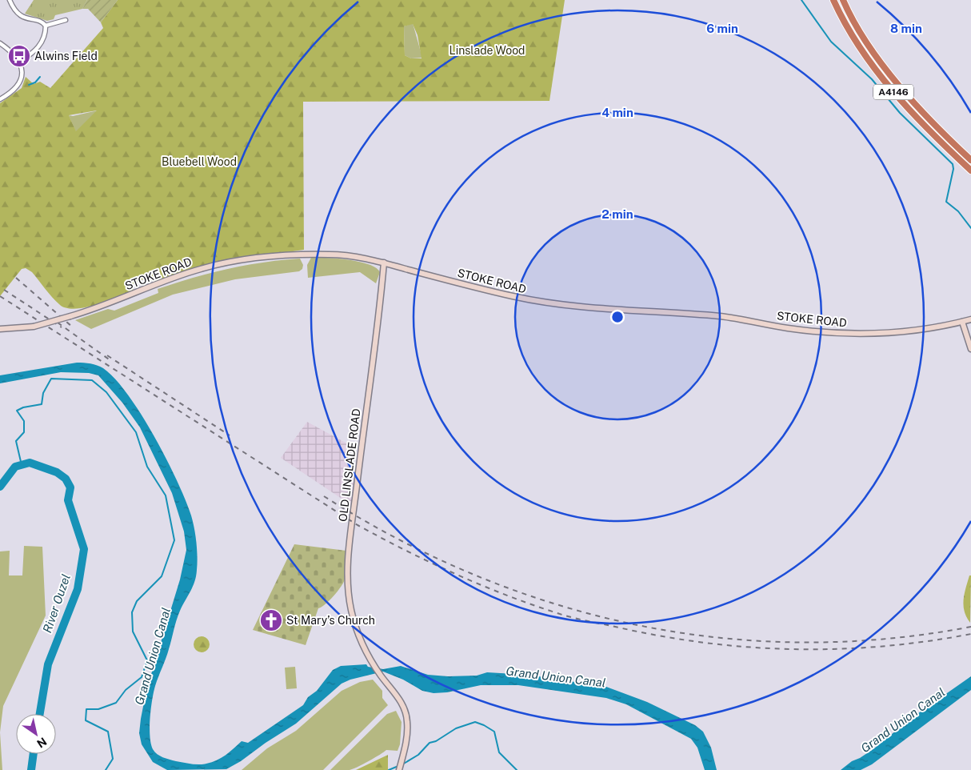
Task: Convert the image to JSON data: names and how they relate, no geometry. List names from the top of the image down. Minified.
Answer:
{"streets":{"highway":["A4146"],"street":["STOKE ROAD","OLD LINSLADE ROAD"]},"crossings":[["STOKE ROAD","OLD LINSLADE ROAD"]],"water":["River Ouzel","Grand Union Canal"],"parks":["Linslade Wood","Bluebell Wood"],"places":{"bus stop":["Alwins Field"],"church":["St Mary’s Church"]},"north":"bottom right","rings":["8 min","6 min","4 min","2 min"]}
